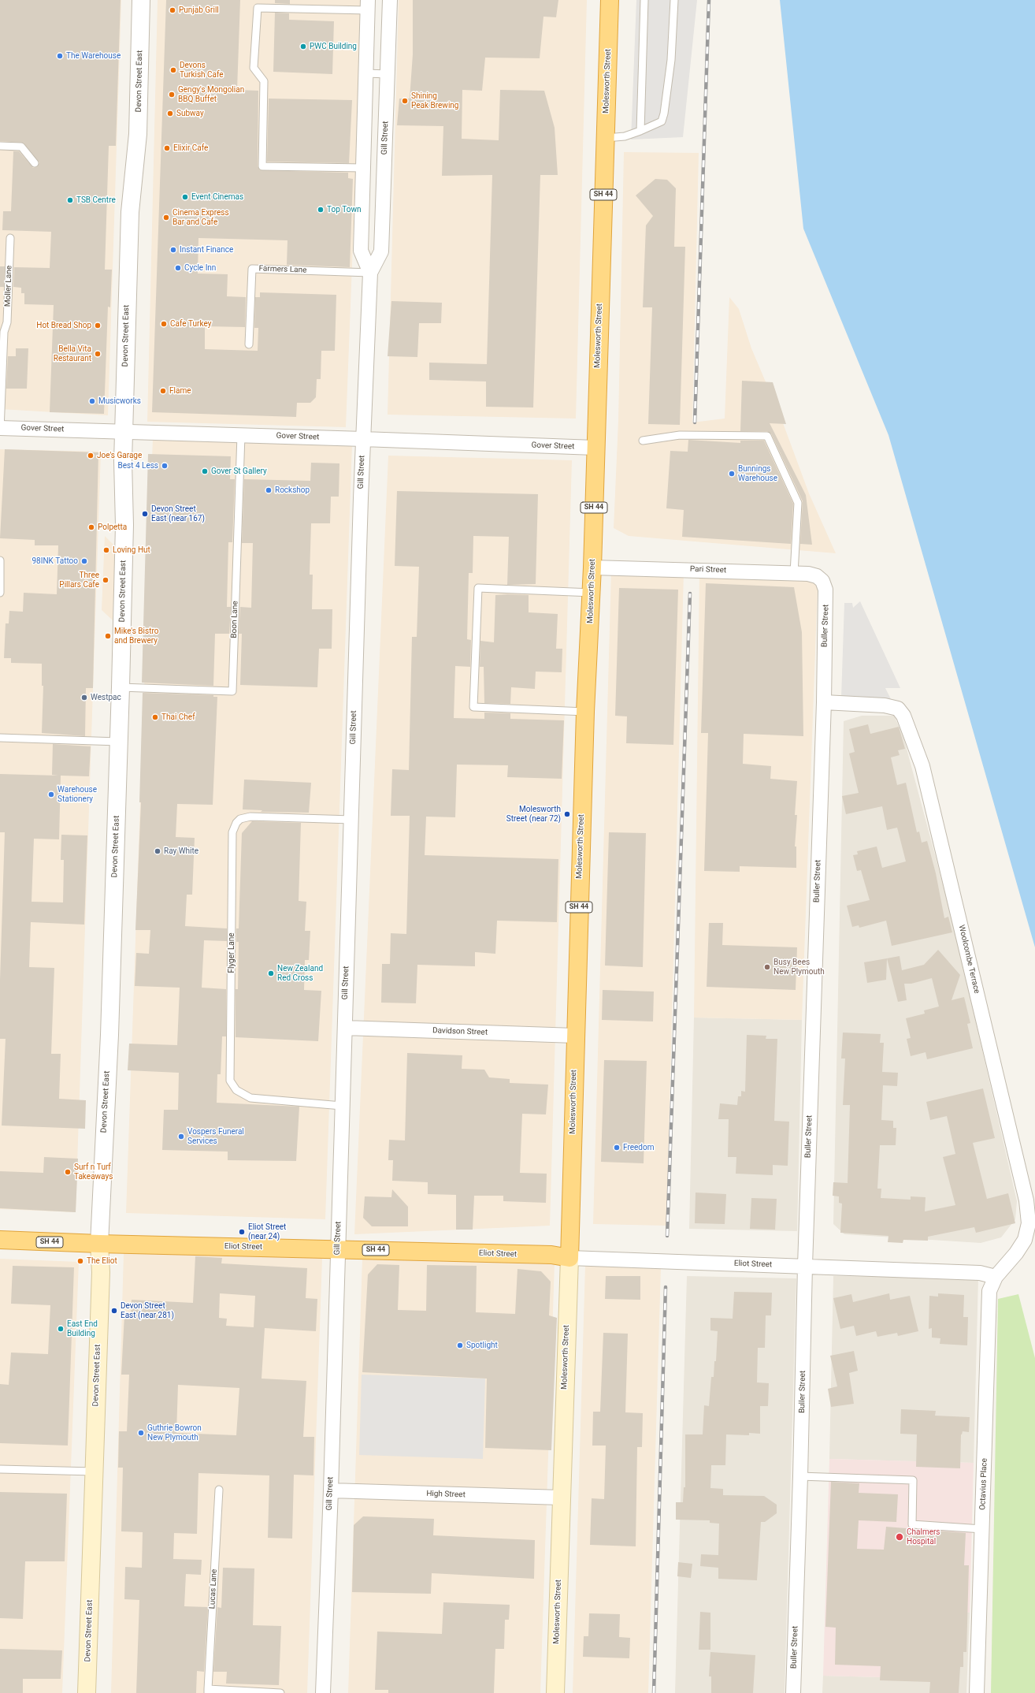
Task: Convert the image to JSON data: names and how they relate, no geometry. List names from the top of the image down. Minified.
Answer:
{"streets":{"highway":["Molesworth Street","SH 44","Eliot Street"],"main road":["Devon Street East"],"street":["Gill Street","Gover Street","Pari Street","Buller Street","Woolcombe Terrace","Davidson Street","Octavius Place","High Street"],"lane":["Farmers Lane","Moller Lane","Boon Lane","Flyger Lane","Lucas Lane"]},"crossings":[["Devon Street East","Gover Street"],["Devon Street East","Boon Lane"],["Devon Street East","Eliot Street"],["Molesworth Street","Gover Street"],["Molesworth Street","Pari Street"],["Molesworth Street","Davidson Street"],["Molesworth Street","Eliot Street"],["Molesworth Street","High Street"],["Gill Street","Farmers Lane"],["Gill Street","Gover Street"],["Gill Street","Flyger Lane"],["Gill Street","Davidson Street"],["Gill Street","Eliot Street"],["Gill Street","High Street"],["Moller Lane","Gover Street"],["Gover Street","Boon Lane"],["Pari Street","Buller Street"],["Buller Street","Woolcombe Terrace"],["Buller Street","Eliot Street"],["Woolcombe Terrace","Eliot Street"],["Woolcombe Terrace","Octavius Place"],["Eliot Street","Octavius Place"]],"places":["Punjab Grill","PWC Building","The Warehouse","Devons Turkish Cafe","Gengy's Mongolian BBQ Buffet","Shining Peak Brewing","Subway","Elixir Cafe","Event Cinemas","TSB Centre","Top Town","Cinema Express Bar and Cafe","Instant Finance","Cycle Inn","Cafe Turkey","Hot Bread Shop","Bella Vita Restaurant","Flame","Musicworks","Joe's Garage","Best 4 Less","Gover St Gallery","Bunnings Warehouse","Rockshop","Devon Street East (near 167)","Polpetta","Loving Hut","98INK Tattoo","Three Pillars Cafe","Mike's Bistro and Brewery","Westpac","Thai Chef","Warehouse Stationery","Molesworth Street (near 72)","Ray White","Busy Bees New Plymouth","New Zealand Red Cross","Vospers Funeral Services","Freedom","Surf n Turf Takeaways","Eliot Street (near 24)","The Eliot","Devon Street East (near 281)","East End Building","Spotlight","Guthrie Bowron New Plymouth","Chalmers Hospital"]}
